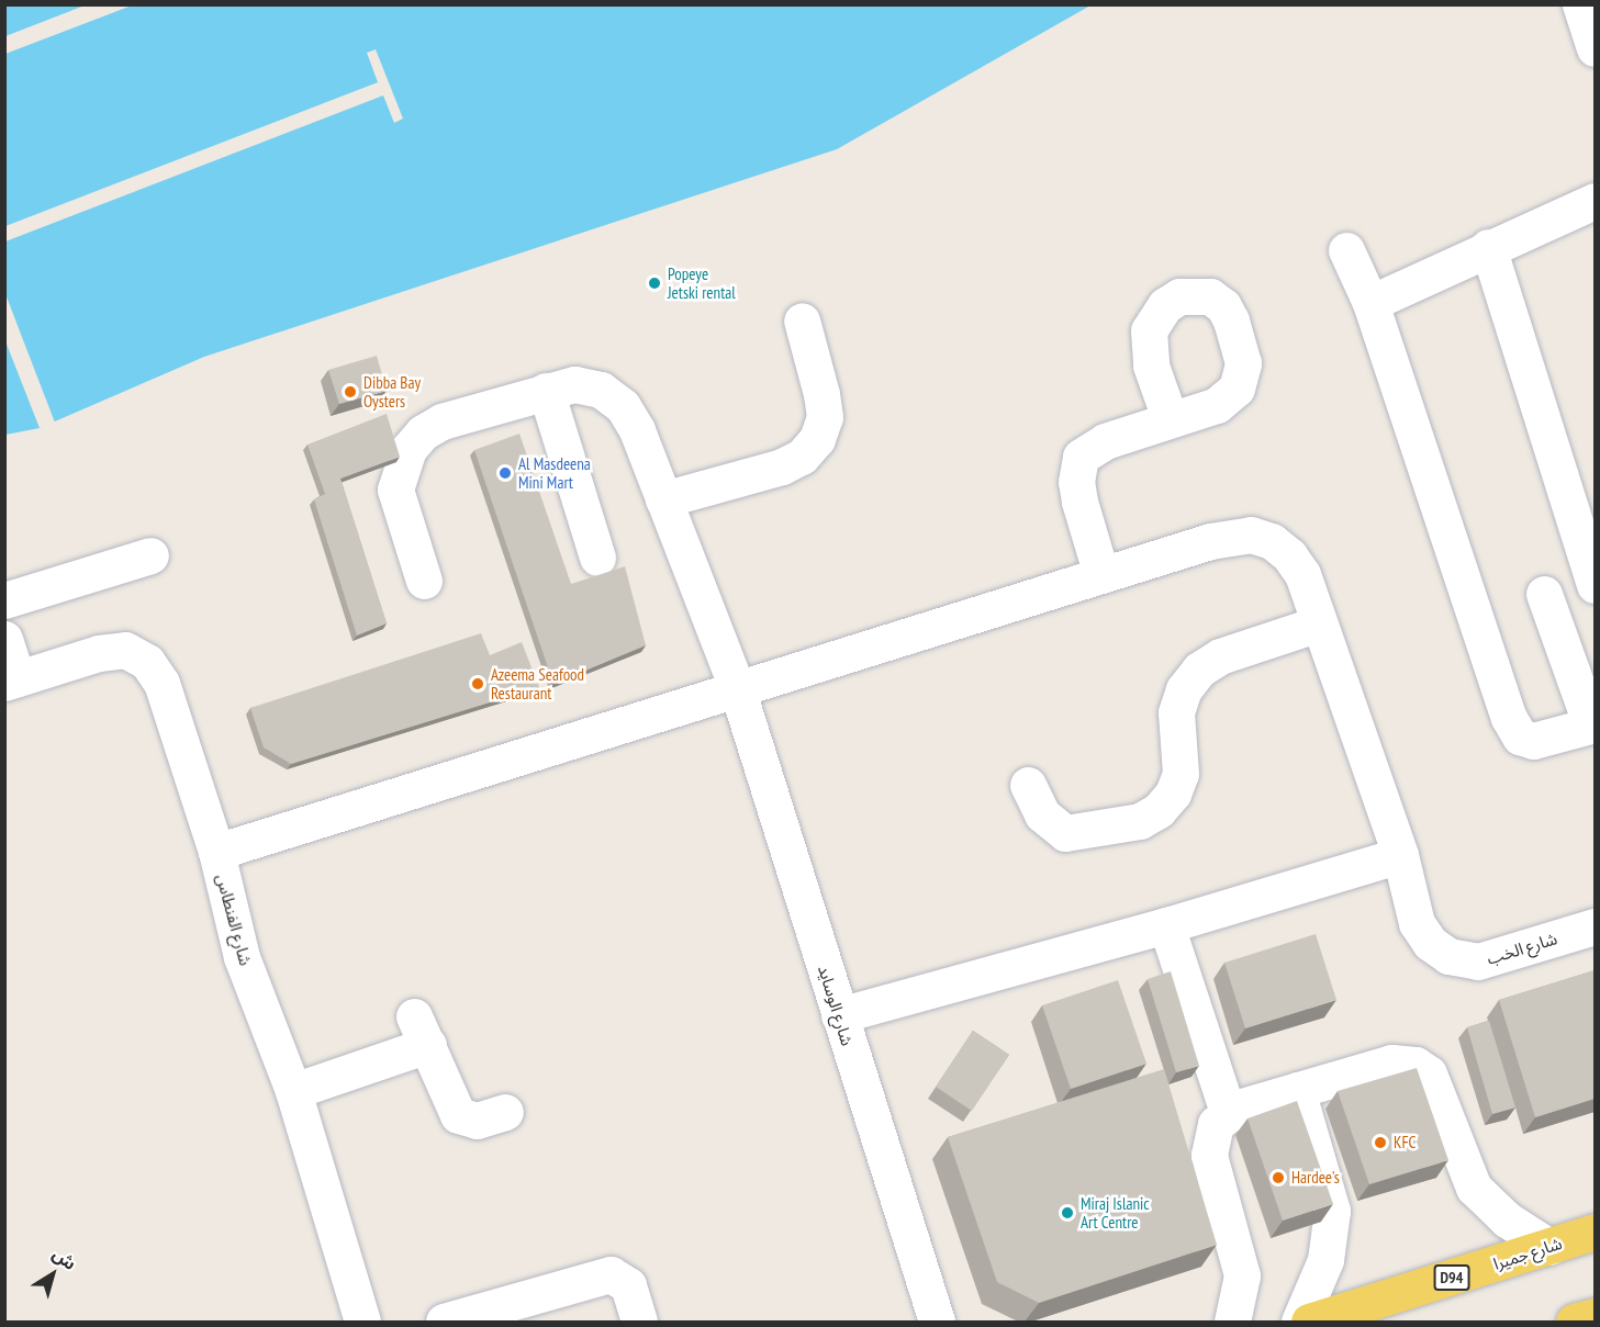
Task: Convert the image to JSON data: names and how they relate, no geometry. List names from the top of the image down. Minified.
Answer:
{"streets":{"main road":["شارع جميرا","D94"],"street":["شارع الفنطاس","شارع الخب","شارع الوسايد"]},"places":["Popeye Jetski rental","Dibba Bay Oysters","Al Masdeena Mini Mart","Azeema Seafood Restaurant","KFC","Hardee's","Miraj Islanic Art Centre"],"north":"top right"}
